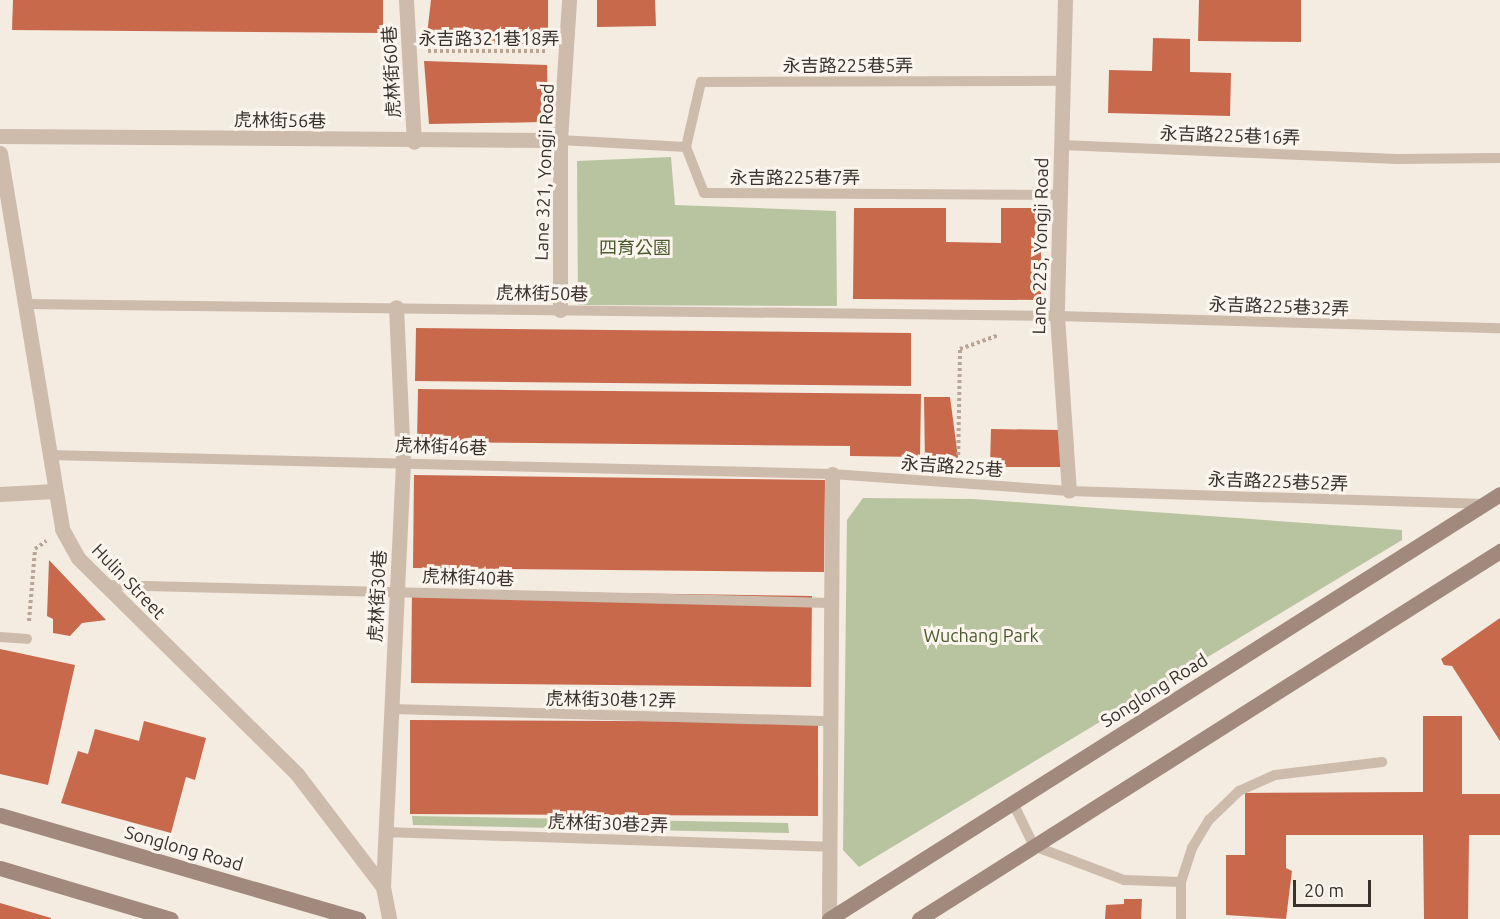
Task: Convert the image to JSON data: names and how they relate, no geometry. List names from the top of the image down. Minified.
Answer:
{"streets":{"street":["虎林街60巷","虎林街56巷","Lane 321, Yongji Road","Lane 225, Yongji Road","Hulin Street","虎林街30巷","Songlong Road"],"lane":["永吉路225巷5弄","永吉路225巷16弄","永吉路225巷7弄","虎林街50巷","永吉路225巷32弄","虎林街46巷","永吉路225巷","永吉路225巷52弄","虎林街40巷","虎林街30巷12弄","虎林街30巷2弄"],"path":["永吉路321巷18弄"]},"crossings":[["永吉路321巷18弄","虎林街60巷"],["永吉路321巷18弄","Lane 321, Yongji Road"],["永吉路225巷5弄","永吉路225巷7弄"],["永吉路225巷5弄","Lane 225, Yongji Road"],["虎林街60巷","虎林街56巷"],["虎林街56巷","Lane 321, Yongji Road"],["永吉路225巷16弄","Lane 225, Yongji Road"],["Lane 321, Yongji Road","虎林街50巷"],["永吉路225巷7弄","Lane 225, Yongji Road"],["Lane 225, Yongji Road","虎林街50巷"],["Lane 225, Yongji Road","永吉路225巷32弄"],["Lane 225, Yongji Road","永吉路225巷"],["Lane 225, Yongji Road","永吉路225巷52弄"],["虎林街50巷","永吉路225巷32弄"],["虎林街50巷","Hulin Street"],["虎林街50巷","虎林街30巷"],["虎林街46巷","永吉路225巷"],["虎林街46巷","Hulin Street"],["虎林街46巷","虎林街30巷"],["永吉路225巷","永吉路225巷52弄"],["永吉路225巷52弄","Songlong Road"],["虎林街40巷","Hulin Street"],["虎林街40巷","虎林街30巷"],["Hulin Street","虎林街30巷"],["虎林街30巷","虎林街30巷12弄"],["虎林街30巷","虎林街30巷2弄"]],"parks":["四育公園","Wuchang Park"],"scale_bar":"20 m"}
